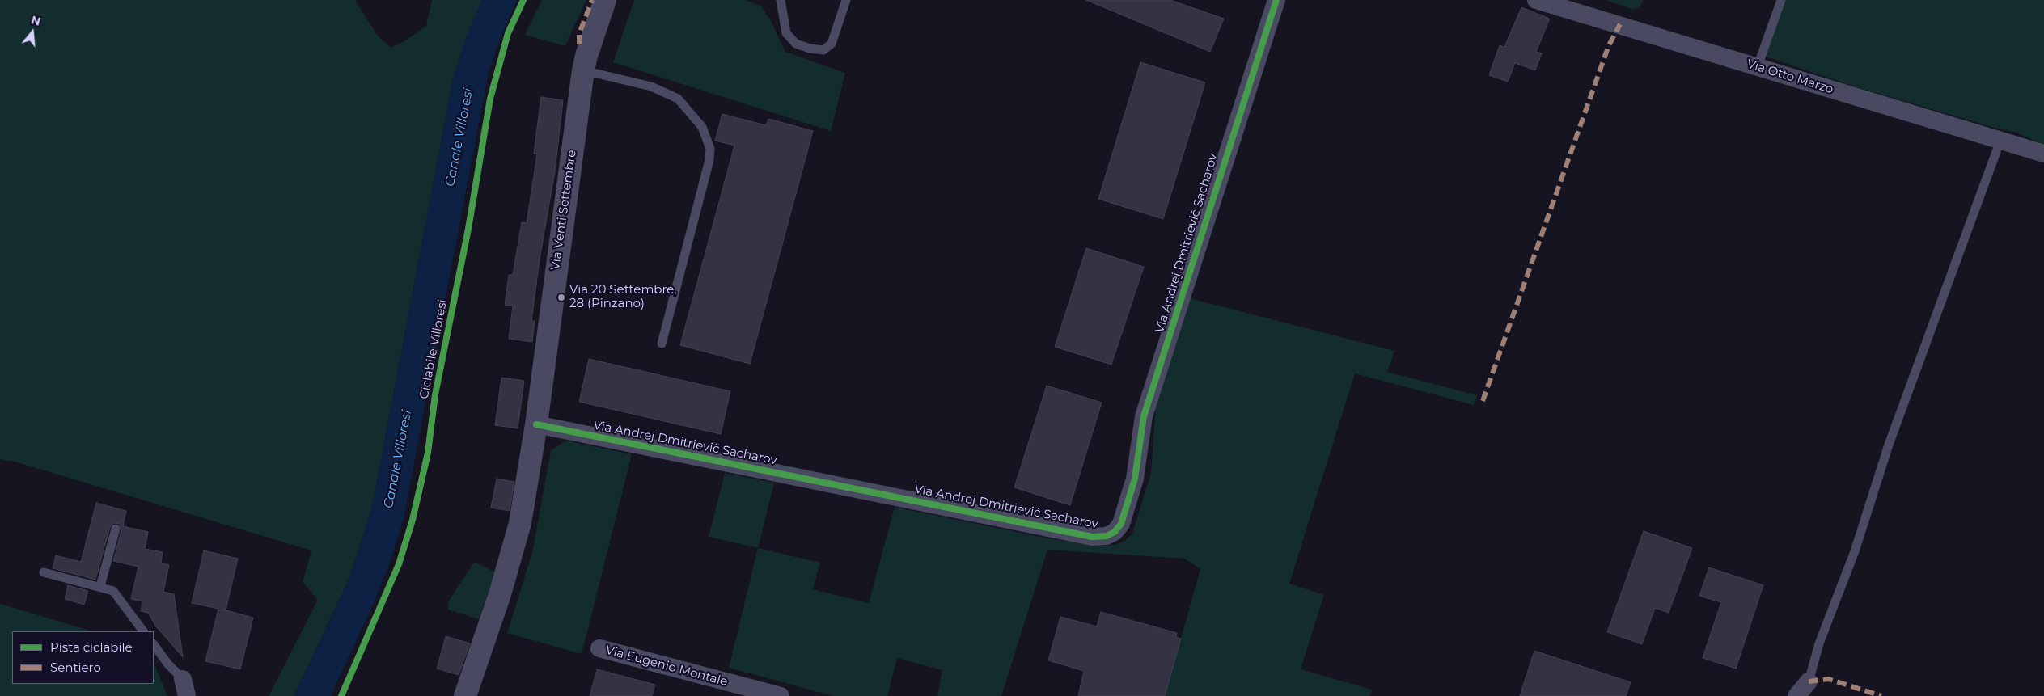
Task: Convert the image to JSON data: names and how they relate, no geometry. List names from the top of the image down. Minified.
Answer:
{"streets":{"street":["Via Otto Marzo","Via Venti Settembre","Via Andrej Dmitrievič Sacharov","Via Eugenio Montale"],"cycle path":["Ciclabile Villoresi"]},"crossings":[["Via Venti Settembre","Via Andrej Dmitrievič Sacharov"]],"water":["Canale Villoresi"],"places":["Via 20 Settembre, 28 (Pinzano)"],"legend":["Pista ciclabile","Sentiero"],"north":"top"}
